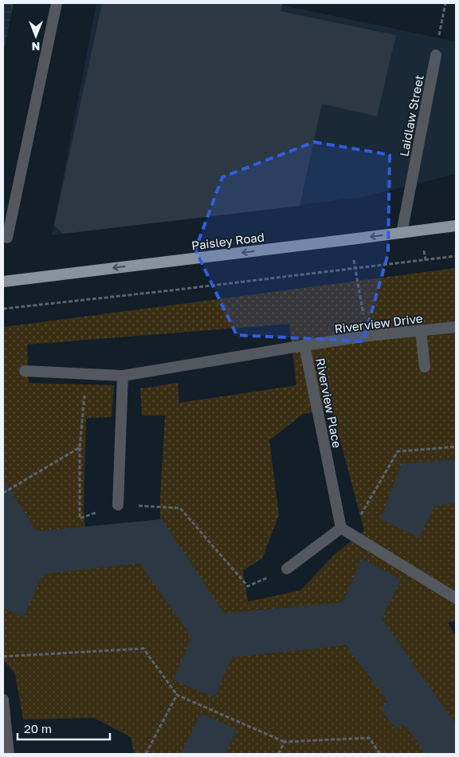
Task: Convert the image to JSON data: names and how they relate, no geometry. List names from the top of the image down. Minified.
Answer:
{"streets":{"main road":["Paisley Road"],"street":["Laidlaw Street","Riverview Drive","Riverview Place"]},"crossings":[["Laidlaw Street","Paisley Road"],["Riverview Drive","Riverview Place"]],"one_way":["Paisley Road"],"scale_bar":"20 m","north":"bottom"}
